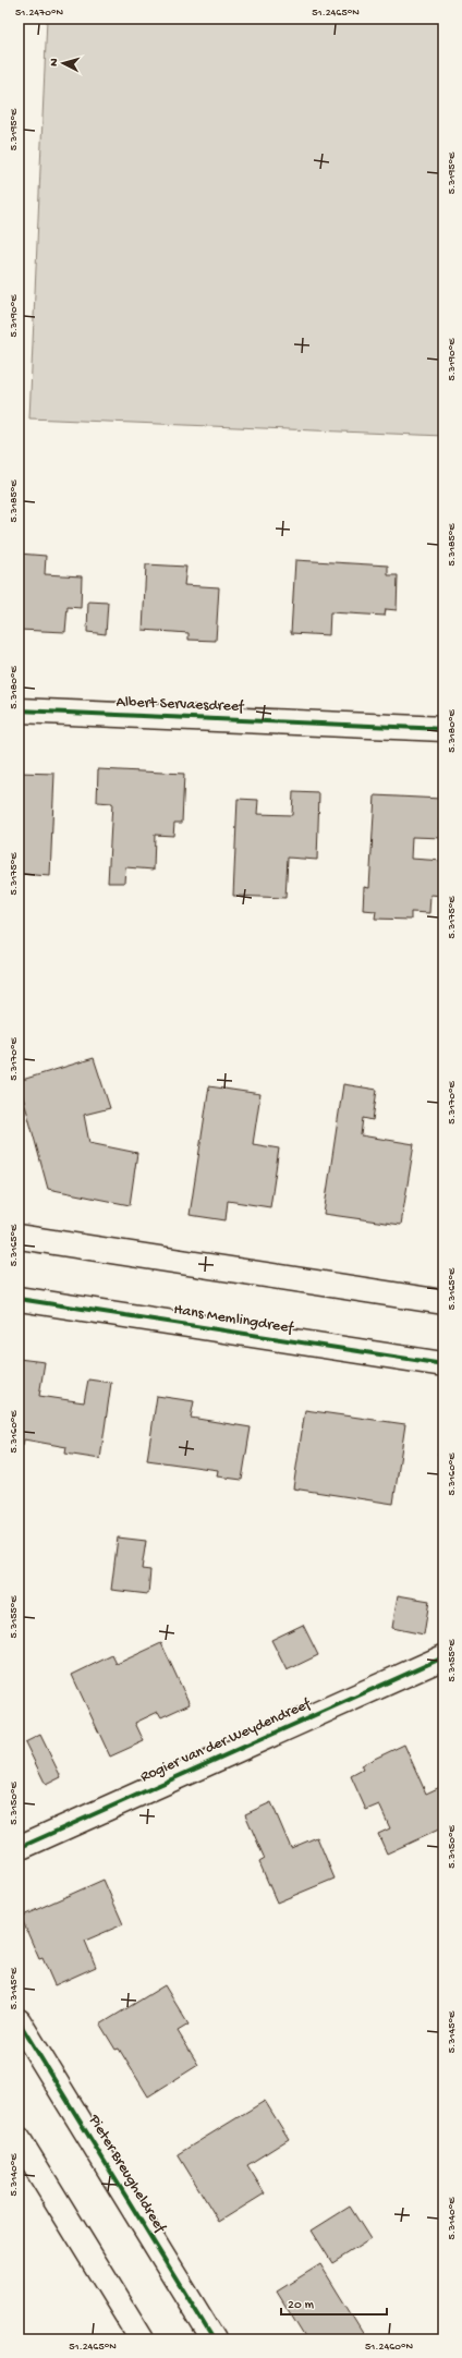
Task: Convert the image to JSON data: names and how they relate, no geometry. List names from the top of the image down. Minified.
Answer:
{"streets":{"street":["Albert Servaesdreef","Hans Memlingdreef","Rogier van der Weydendreef","Pieter Breugheldreef"]},"scale_bar":"20 m","north":"left","coordinates":["51.2470°N","51.2465°N","5.3195°E","5.3190°E","5.3185°E","5.3180°E","5.3175°E","5.3170°E","5.3165°E","5.3160°E","5.3155°E","5.3150°E","5.3145°E","5.3140°E","51.2460°N"]}
